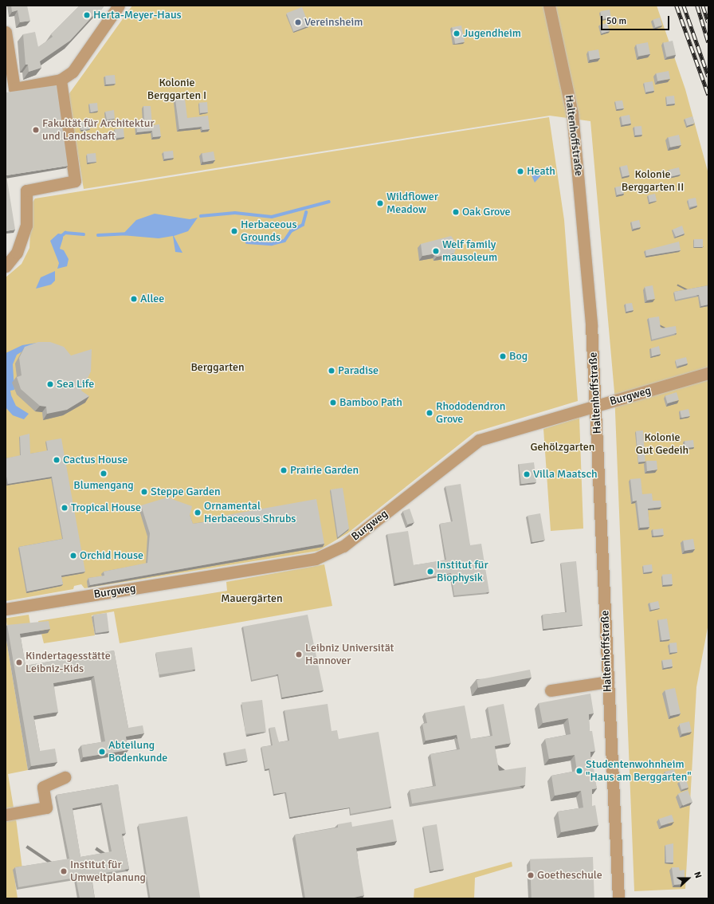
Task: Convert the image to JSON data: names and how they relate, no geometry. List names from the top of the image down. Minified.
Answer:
{"streets":{"street":["Haltenhoffstraße","Burgweg"]},"crossings":[["Haltenhoffstraße","Burgweg"]],"parks":["Kolonie Berggarten I","Kolonie Berggarten II","Berggarten","Kolonie Gut Gedeih","Gehölzgarten","Mauergärten"],"places":["Herta-Meyer-Haus","Vereinsheim","Jugendheim","Fakultät für Architektur und Landschaft","Heath","Wildflower Meadow","Oak Grove","Herbaceous Grounds","Welf family mausoleum","Allee","Bog","Paradise","Sea Life","Bamboo Path","Rhododendron Grove","Cactus House","Prairie Garden","Blumengang","Villa Maatsch","Steppe Garden","Tropical House","Ornamental Herbaceous Shrubs","Orchid House","Institut für Biophysik","Leibniz Universität Hannover","Kindertagesstätte Leibniz-Kids","Abteilung Bodenkunde","Studentenwohnheim \"Haus am Berggarten\"","Institut für Umweltplanung","Goetheschule"],"scale_bar":"50 m","north":"right"}
